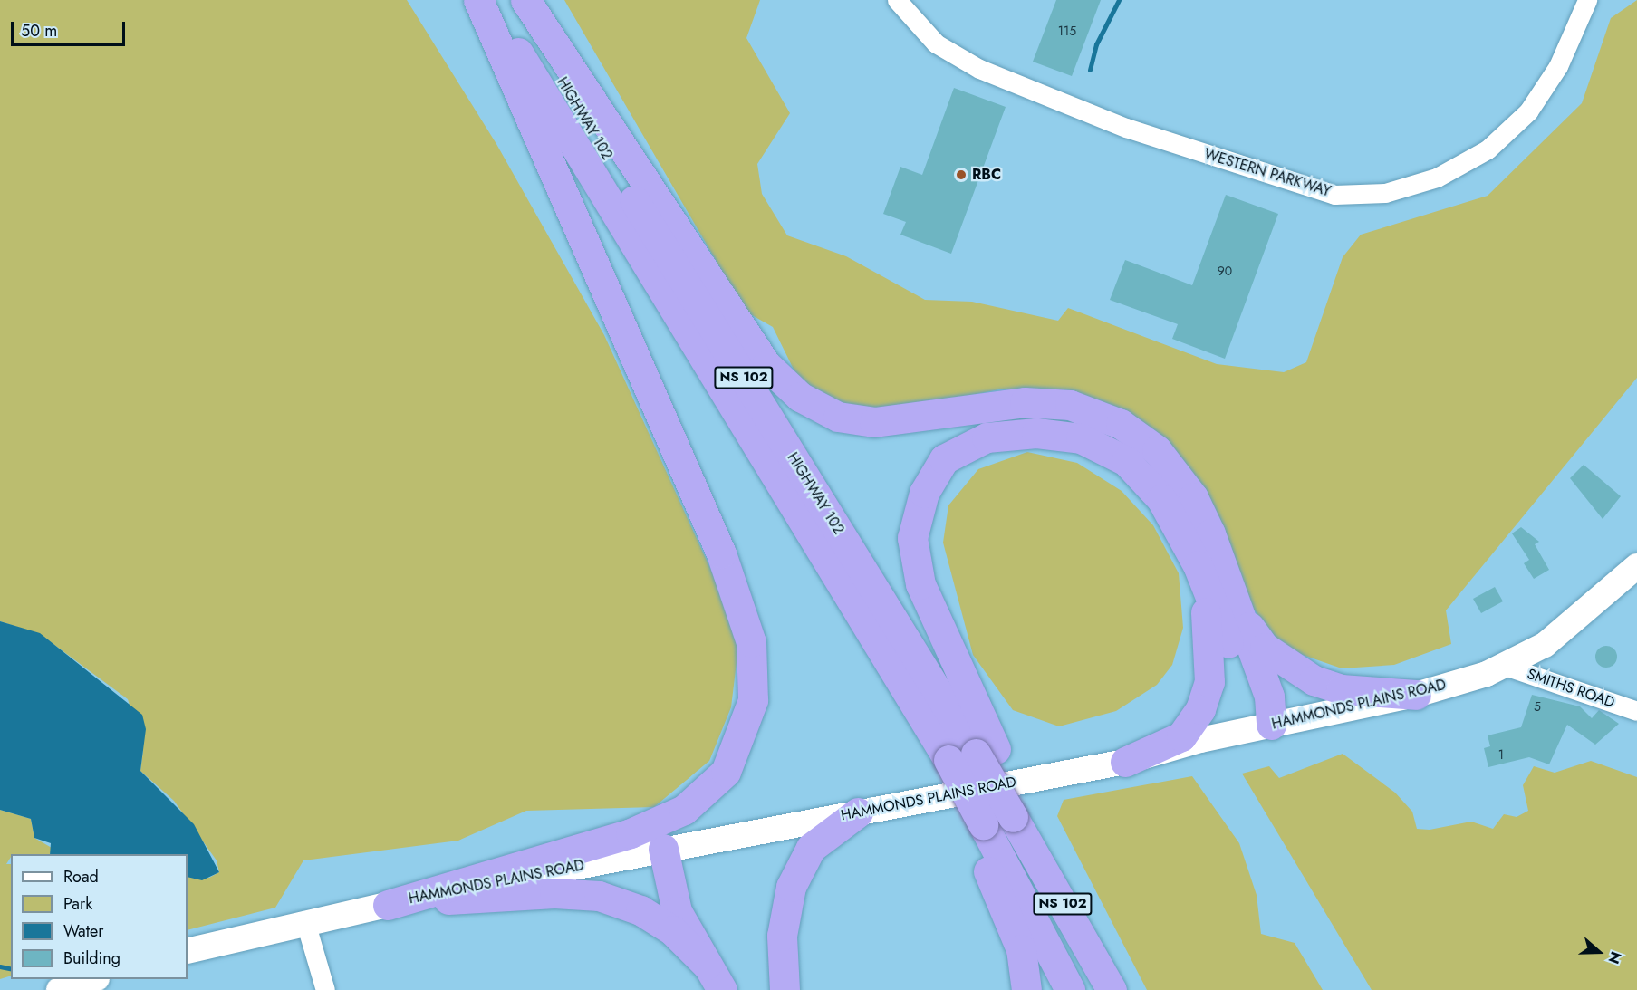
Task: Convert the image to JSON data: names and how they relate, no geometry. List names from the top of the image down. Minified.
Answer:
{"streets":{"highway":["HIGHWAY 102","NS 102"],"main road":["HAMMONDS PLAINS ROAD"],"street":["WESTERN PARKWAY","SMITHS ROAD"]},"crossings":[["SMITHS ROAD","HAMMONDS PLAINS ROAD"]],"places":["RBC"],"house_numbers":["115","90","5","1"],"legend":["Road","Park","Water","Building"],"scale_bar":"50 m","north":"right"}
